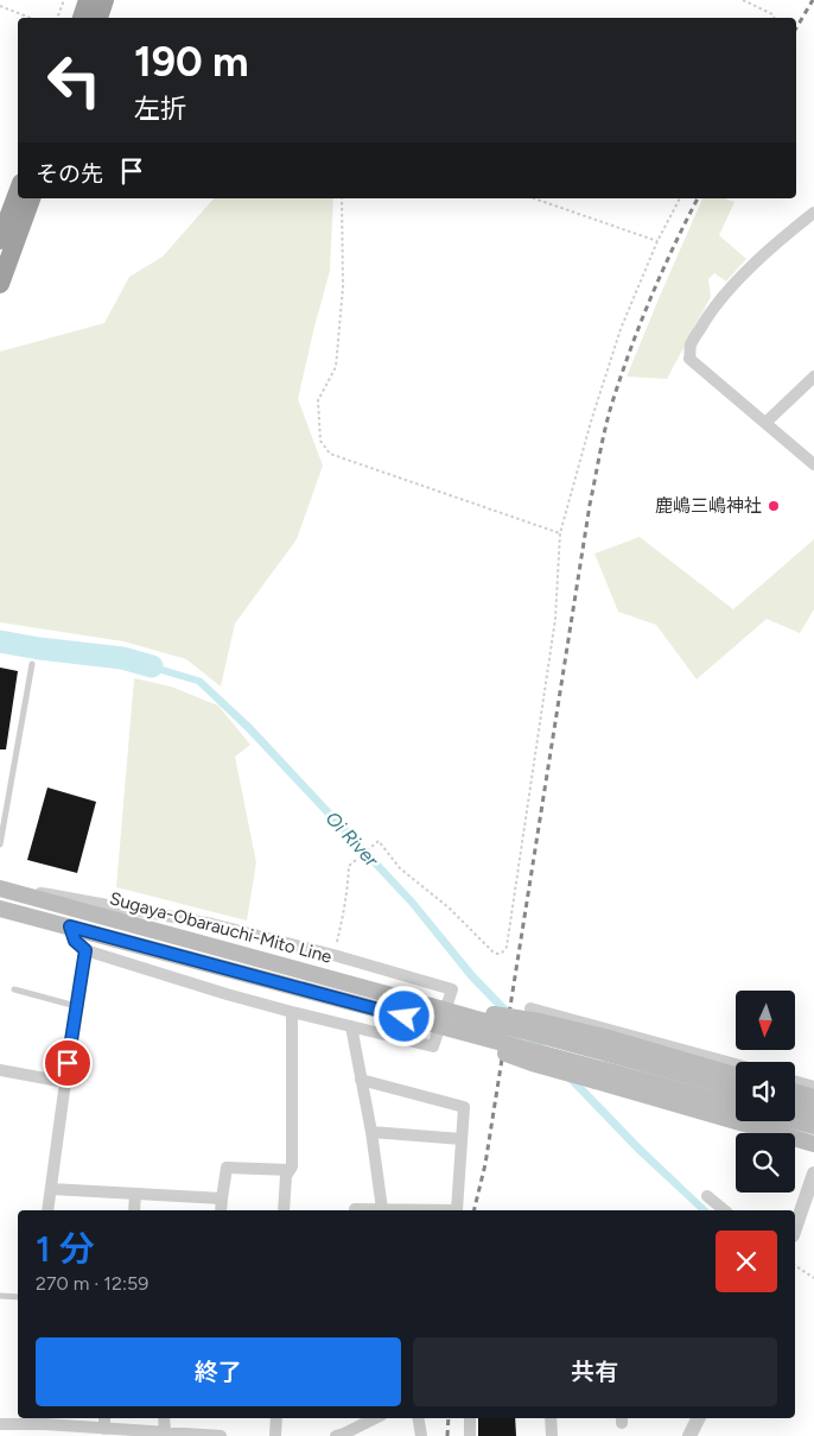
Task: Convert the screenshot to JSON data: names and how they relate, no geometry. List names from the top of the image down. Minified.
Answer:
{"streets":{"main road":["Sugaya-Obarauchi-Mito Line"]},"water":["Oi River"],"places":["鹿嶋三嶋神社"],"north":"bottom","page":{"turn":["190 m","左折"],"then":"その先","heading":["1 分","270 m · 12:59"],"buttons":["終了","共有"]}}
